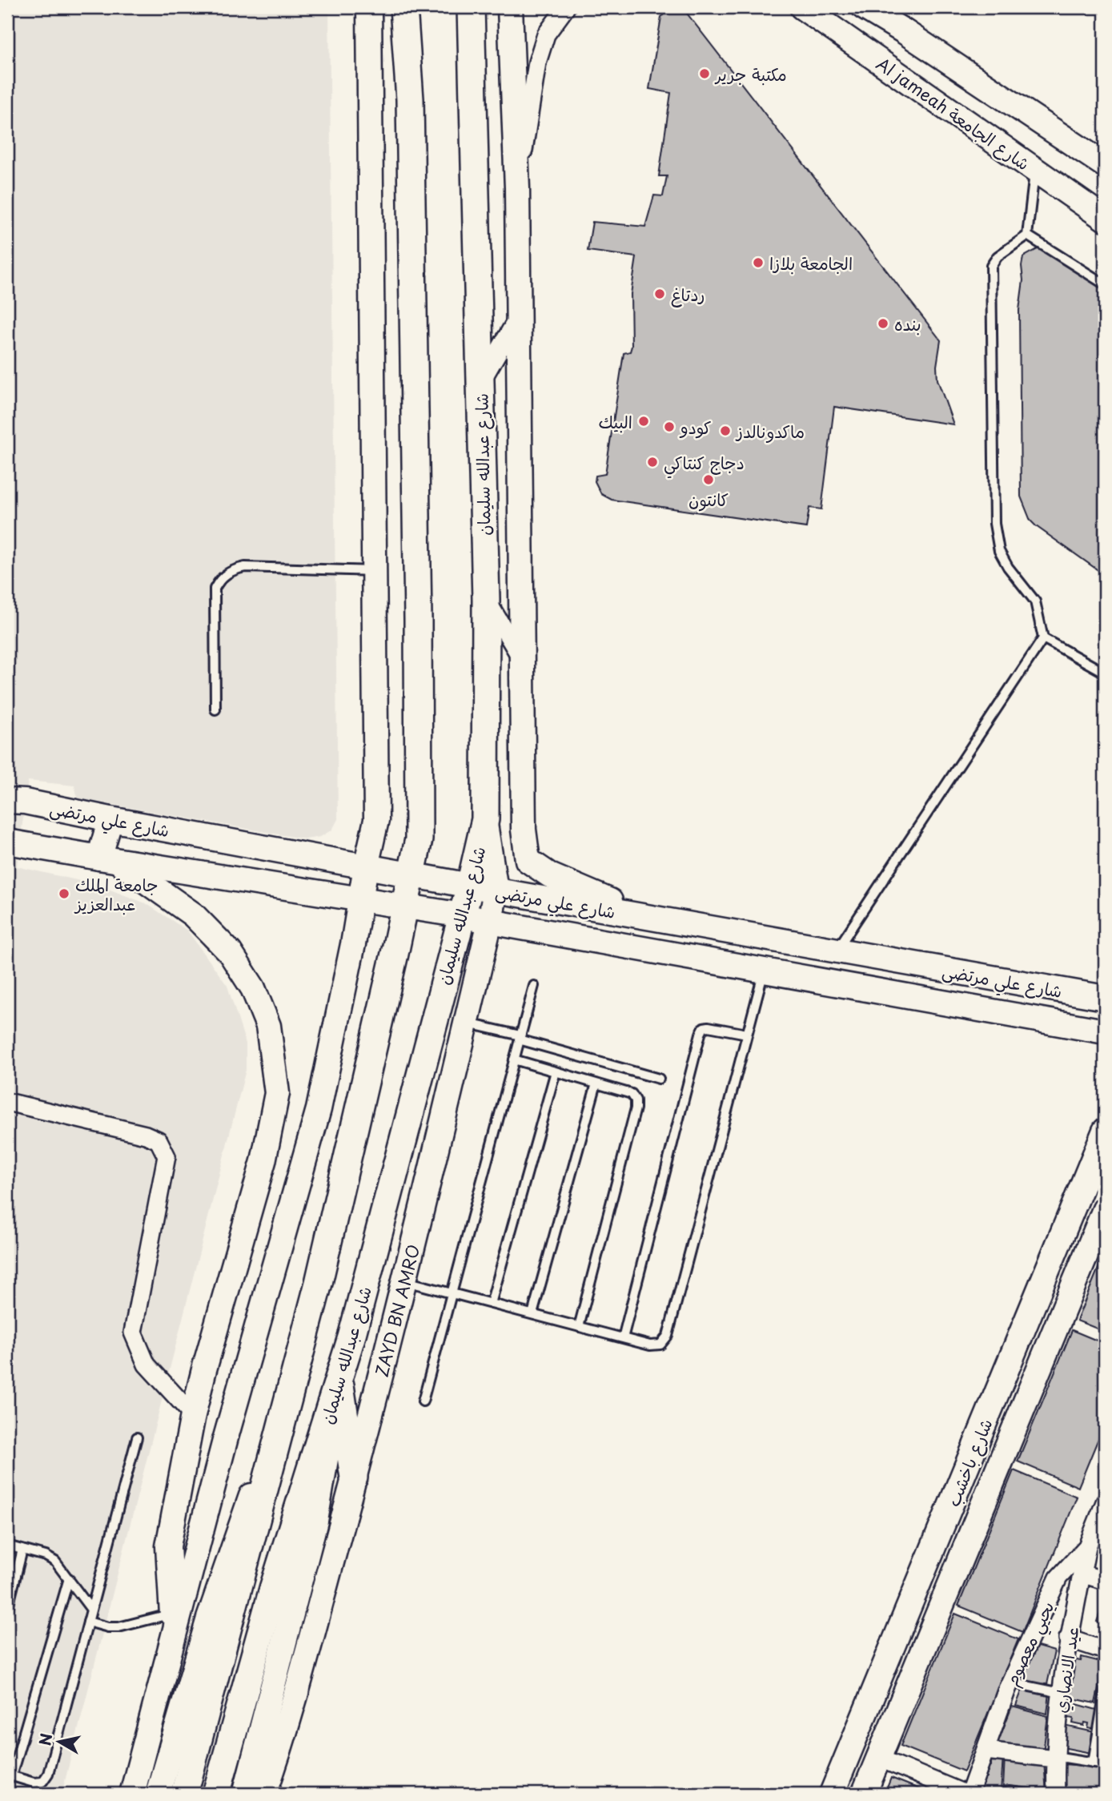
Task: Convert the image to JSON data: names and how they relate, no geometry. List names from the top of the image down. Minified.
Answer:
{"streets":{"main road":["Al jameah شارع الجامعة","شارع عبدالله سليمان","شارع علي مرتضى","ZAYD BN AMRO","شارع باخشب"],"street":["يحيي معصوم","عيد الانصاري"]},"crossings":[["شارع عبدالله سليمان","شارع علي مرتضى"],["شارع عبدالله سليمان","ZAYD BN AMRO"],["شارع علي مرتضى","ZAYD BN AMRO"],["يحيي معصوم","عيد الانصاري"]],"places":["مكتبة جرير","الجامعة بلازا","ردتاغ","بنده","البيك","كودو","ماكدونالدز","دجاج كنتاكي","كانتون","جامعة الملك عبدالعزيز"],"north":"left"}
